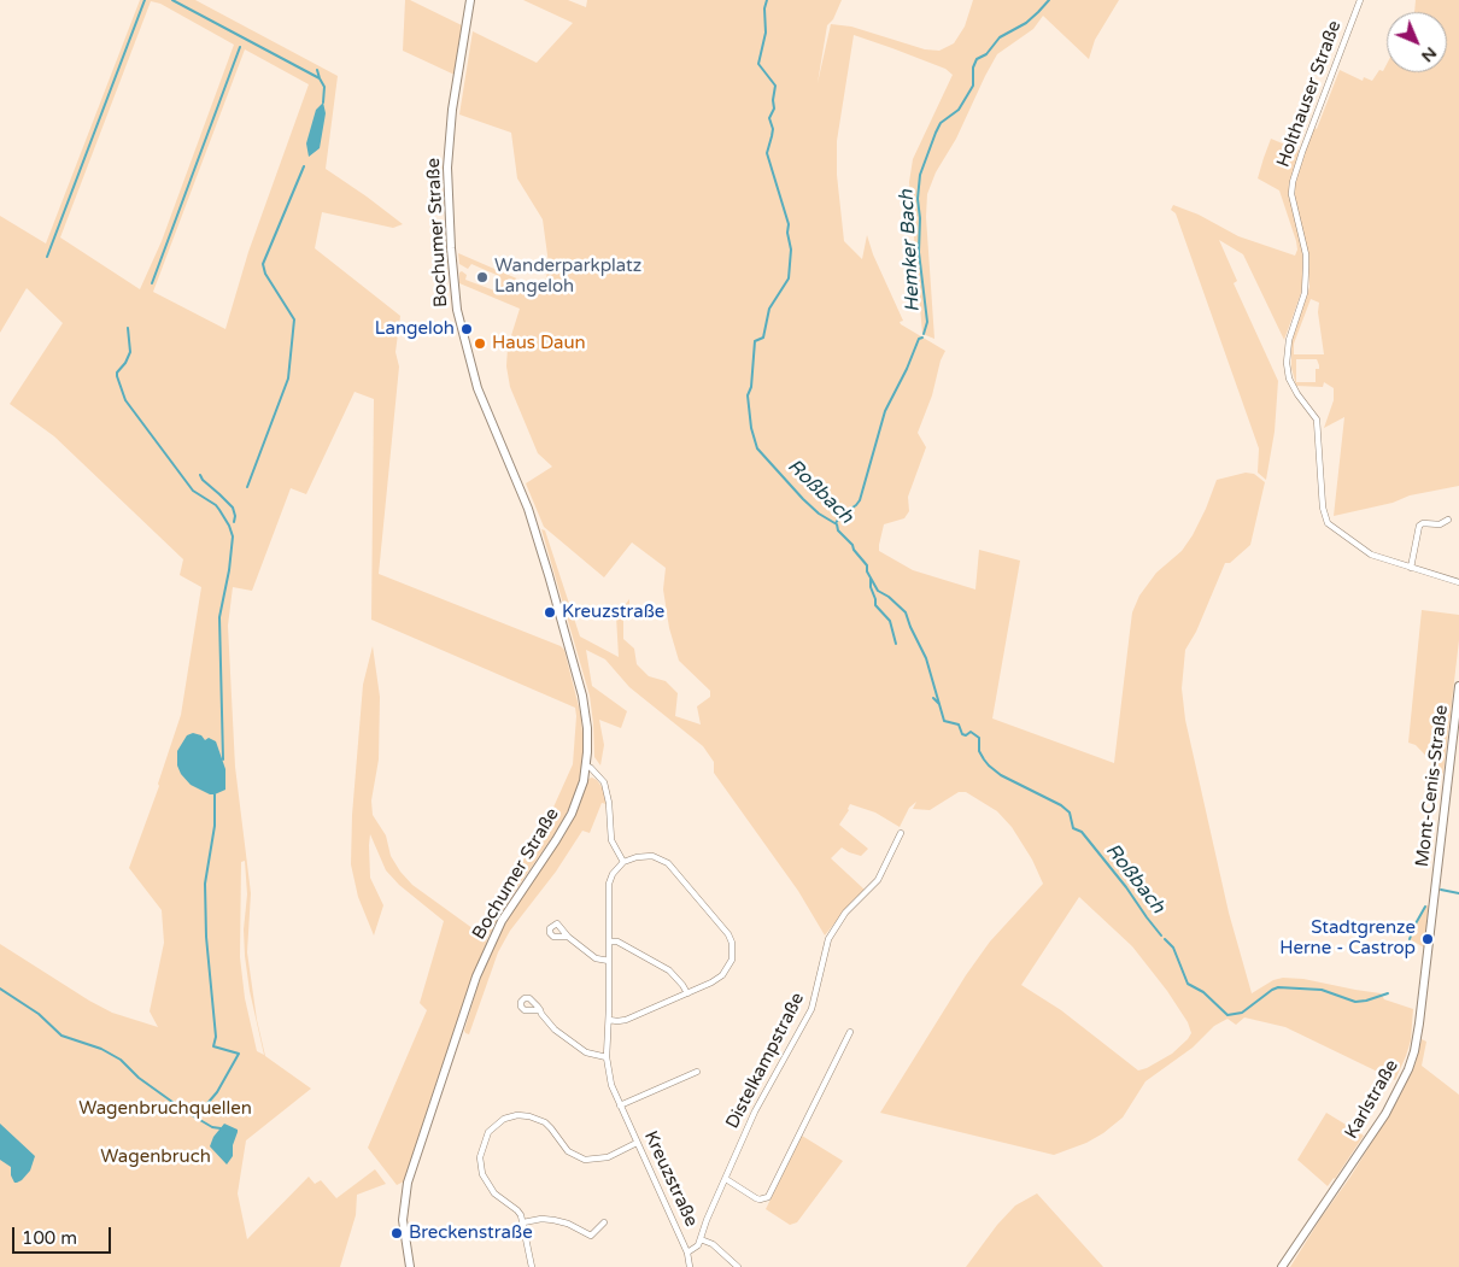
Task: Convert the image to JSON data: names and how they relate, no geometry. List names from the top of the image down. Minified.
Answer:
{"streets":{"main road":["Bochumer Straße","Mont-Cenis-Straße","Karlstraße"],"street":["Holthauser Straße","Distelkampstraße","Kreuzstraße"]},"crossings":[["Mont-Cenis-Straße","Karlstraße"]],"water":["Hemker Bach","Roßbach"],"parks":["Wagenbruchquellen","Wagenbruch"],"places":["Wanderparkplatz Langeloh","Langeloh","Haus Daun","Kreuzstraße","Stadtgrenze Herne - Castrop","Breckenstraße"],"scale_bar":"100 m","north":"bottom right"}
